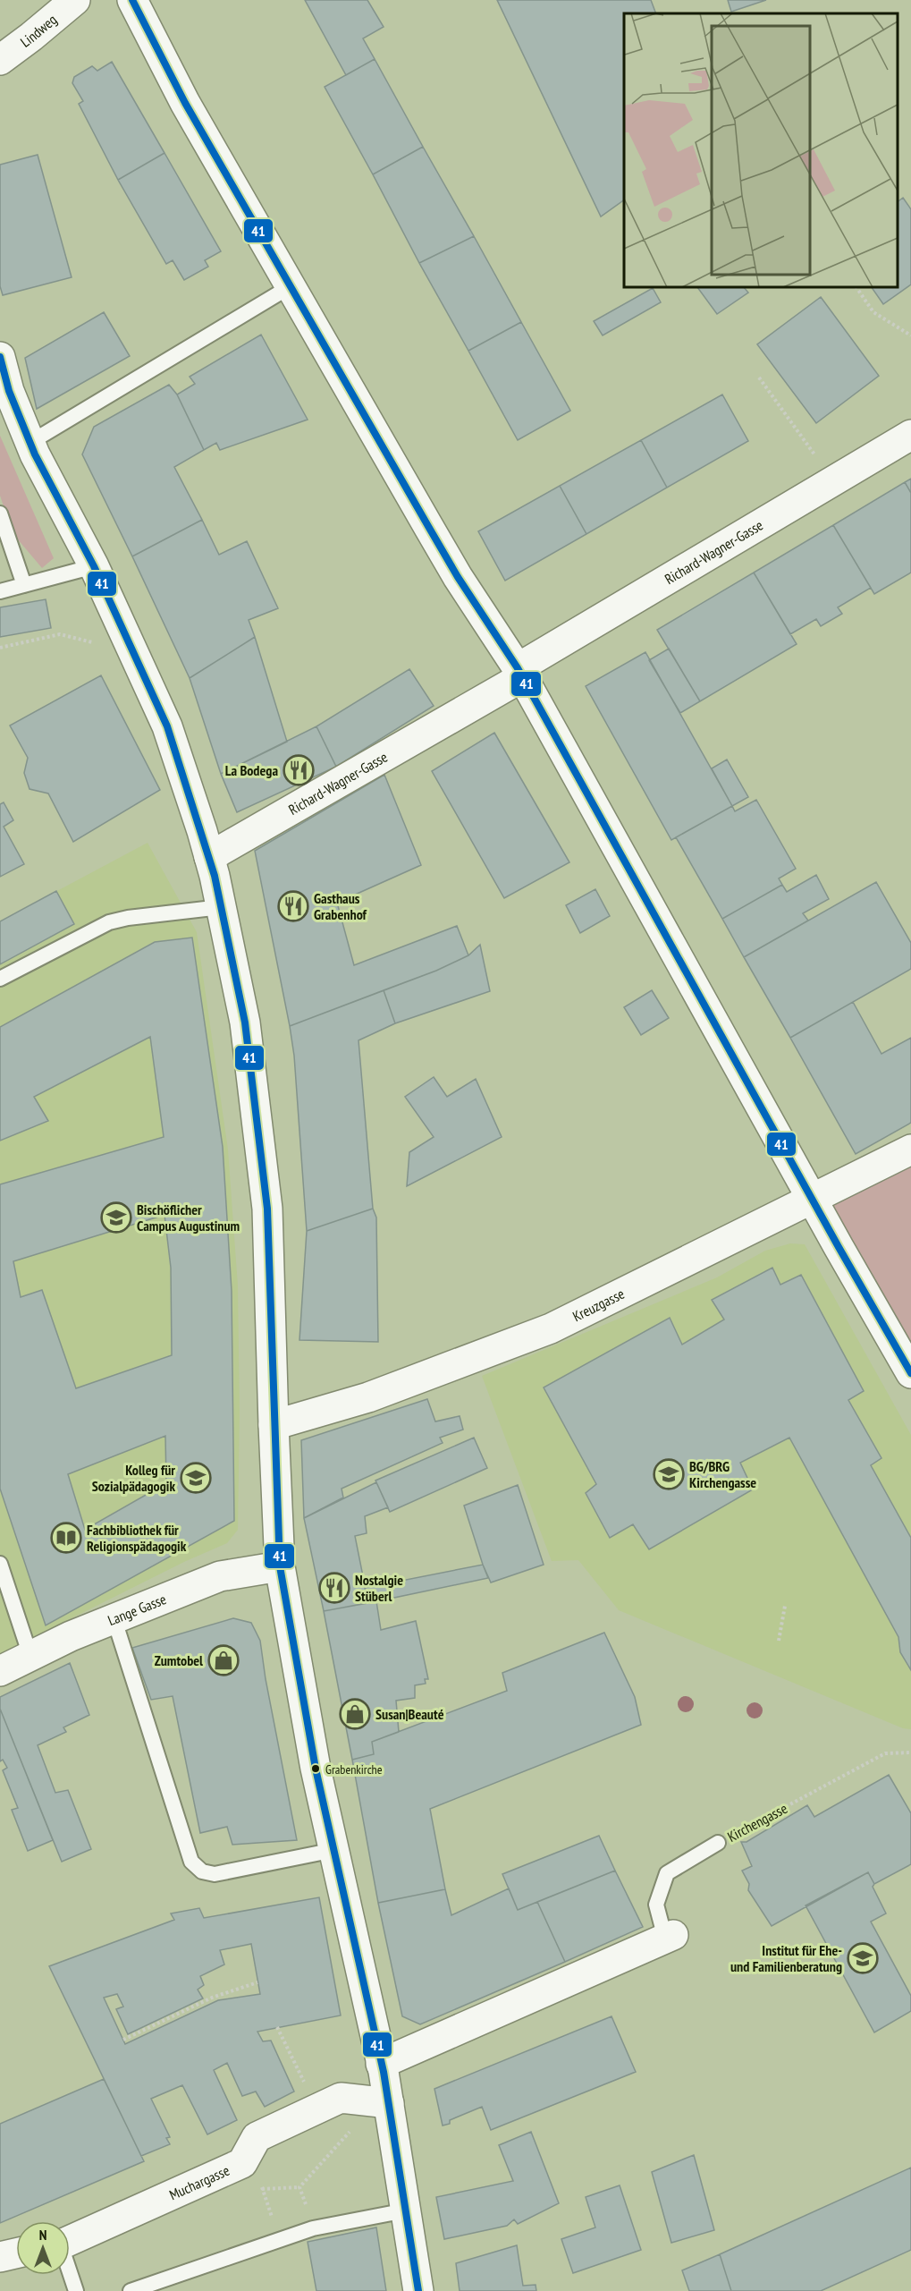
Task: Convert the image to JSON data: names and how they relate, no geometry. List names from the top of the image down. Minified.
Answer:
{"streets":{"main road":["Lindweg","Richard-Wagner-Gasse","Kreuzgasse","Lange Gasse","Kirchengasse","Muchargasse"]},"places":{"restaurant":["La Bodega","Gasthaus Grabenhof","Nostalgie Stüberl"],"school or university":["Bischöflicher Campus Augustinum","BG/BRG Kirchengasse","Kolleg für Sozialpädagogik","Institut für Ehe- und Familienberatung"],"library":["Fachbibliothek für Religionspädagogik"],"shop":["Zumtobel","Susan|Beauté"],"other":["Grabenkirche"]},"lines":["transit line 41"],"north":"top"}
